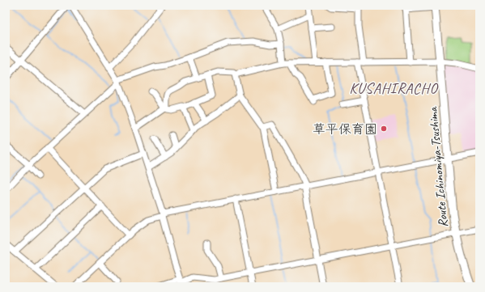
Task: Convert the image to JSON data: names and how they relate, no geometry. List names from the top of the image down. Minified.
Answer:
{"streets":{"main road":["Route Ichinomiya-Tsushima"]},"districts":["KUSAHIRACHO"],"places":["草平保育園"]}
